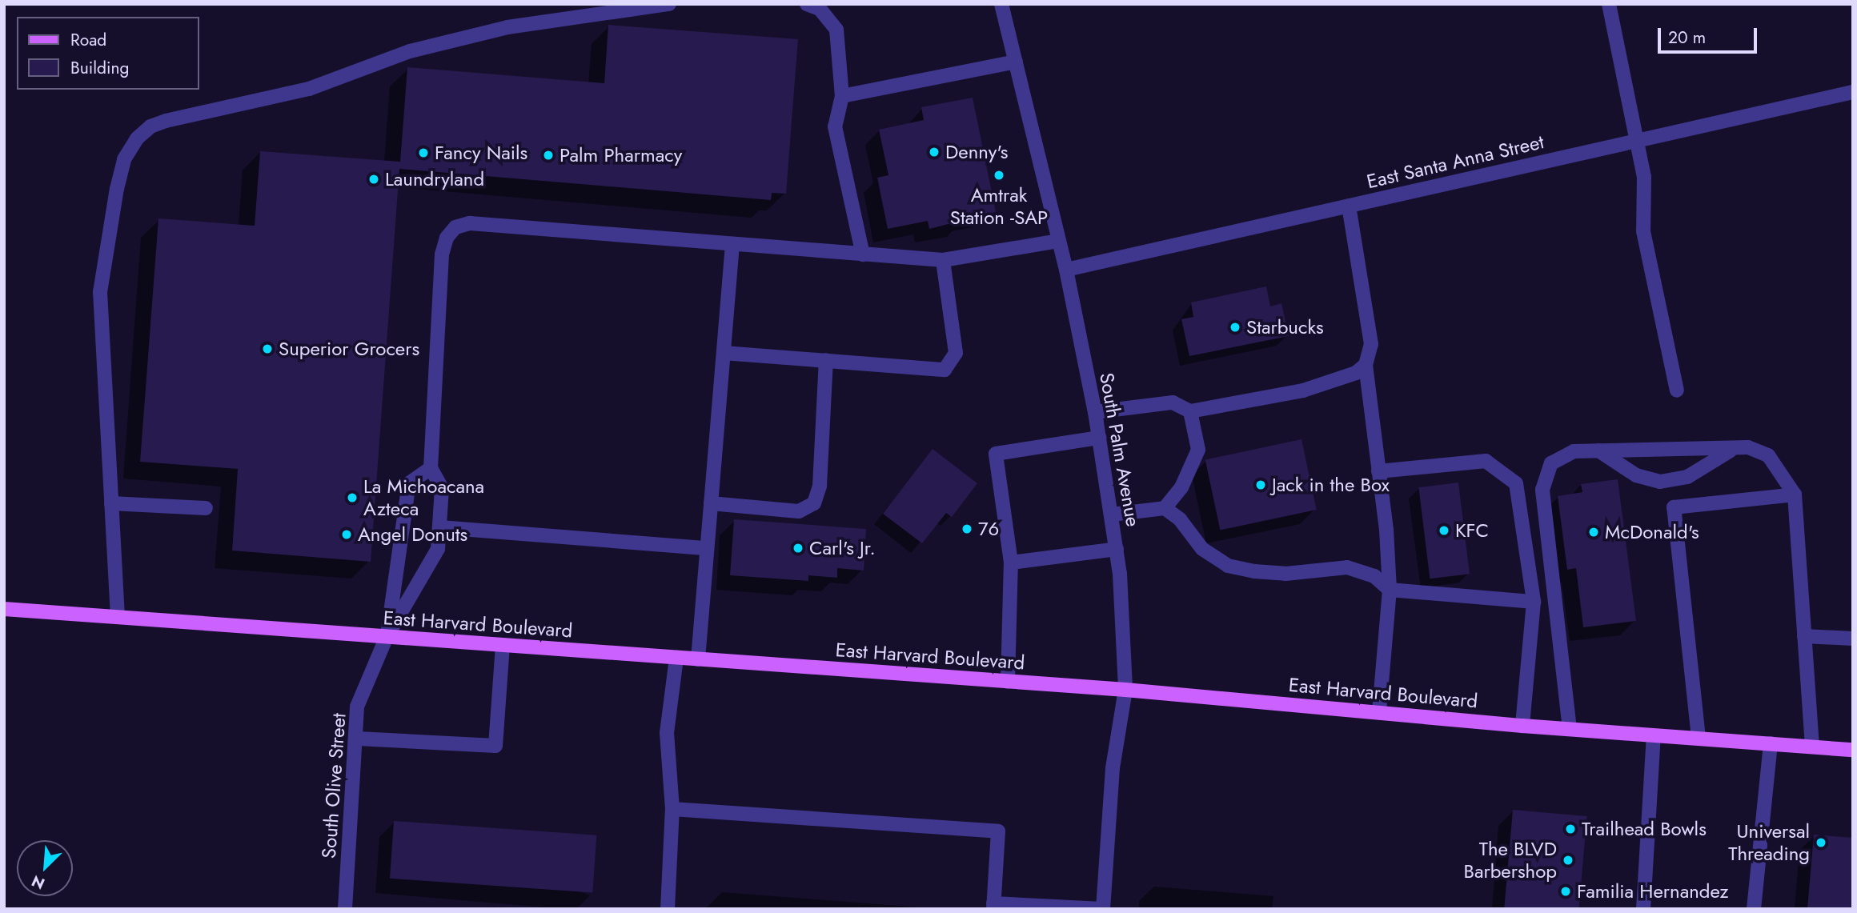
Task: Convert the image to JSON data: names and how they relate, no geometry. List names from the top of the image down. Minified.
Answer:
{"streets":{"main road":["East Harvard Boulevard"],"street":["East Santa Anna Street","South Palm Avenue","South Olive Street"]},"crossings":[["East Santa Anna Street","South Palm Avenue"],["South Palm Avenue","East Harvard Boulevard"],["East Harvard Boulevard","South Olive Street"]],"places":["Denny's","Fancy Nails","Palm Pharmacy","Amtrak Station -SAP","Laundryland","Starbucks","Superior Grocers","Jack in the Box","La Michoacana Azteca","76","KFC","McDonald's","Angel Donuts","Carl's Jr.","Trailhead Bowls","Universal Threading","The BLVD Barbershop","Familia Hernandez"],"legend":["Road","Building"],"scale_bar":"20 m","north":"bottom left"}
